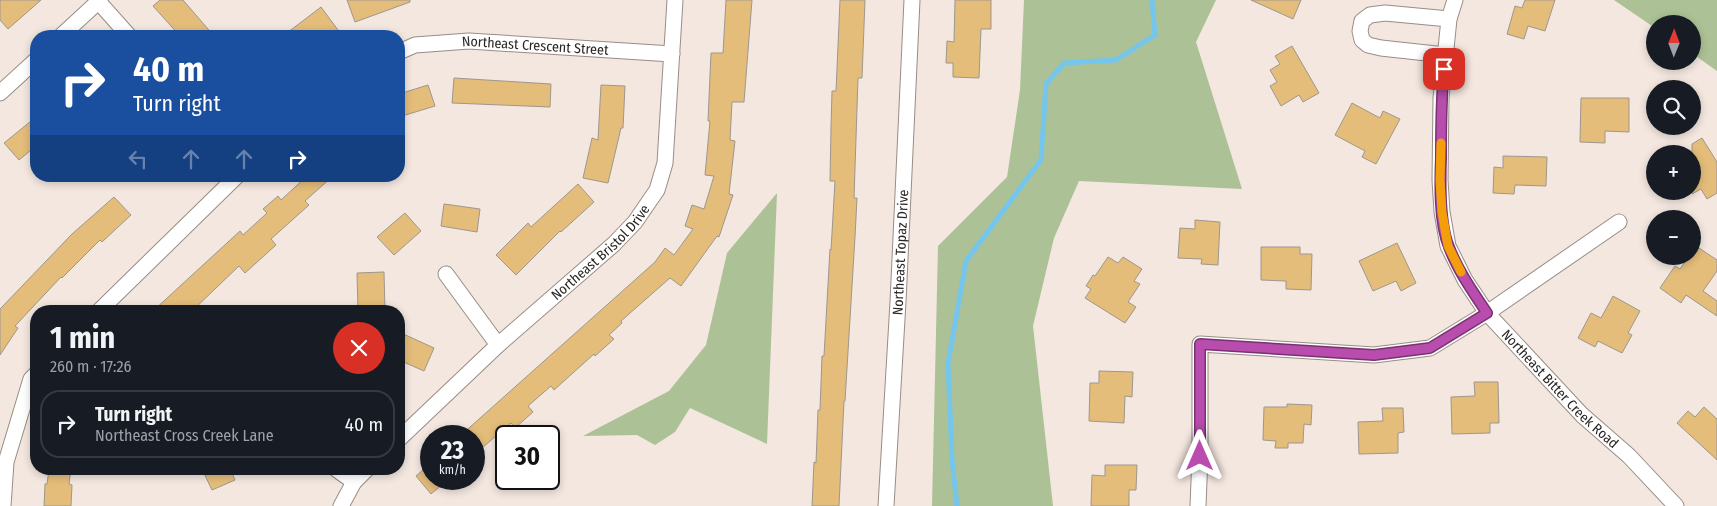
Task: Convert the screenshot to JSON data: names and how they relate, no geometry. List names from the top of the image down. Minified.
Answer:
{"streets":{"street":["Northeast Crescent Street","Northeast Bristol Drive","Northeast Topaz Drive","Northeast Bitter Creek Road"]},"crossings":[["Northeast Crescent Street","Northeast Bristol Drive"]],"north":"top","page":{"map_buttons":["+","−"],"turn":["40 m","Turn right"],"heading":["1 min","260 m · 17:26"],"list":[{"name":"Turn right","note":"Northeast Cross Creek Lane","value":"40 m"}],"speed":"23 km/h","limit":"30"}}
